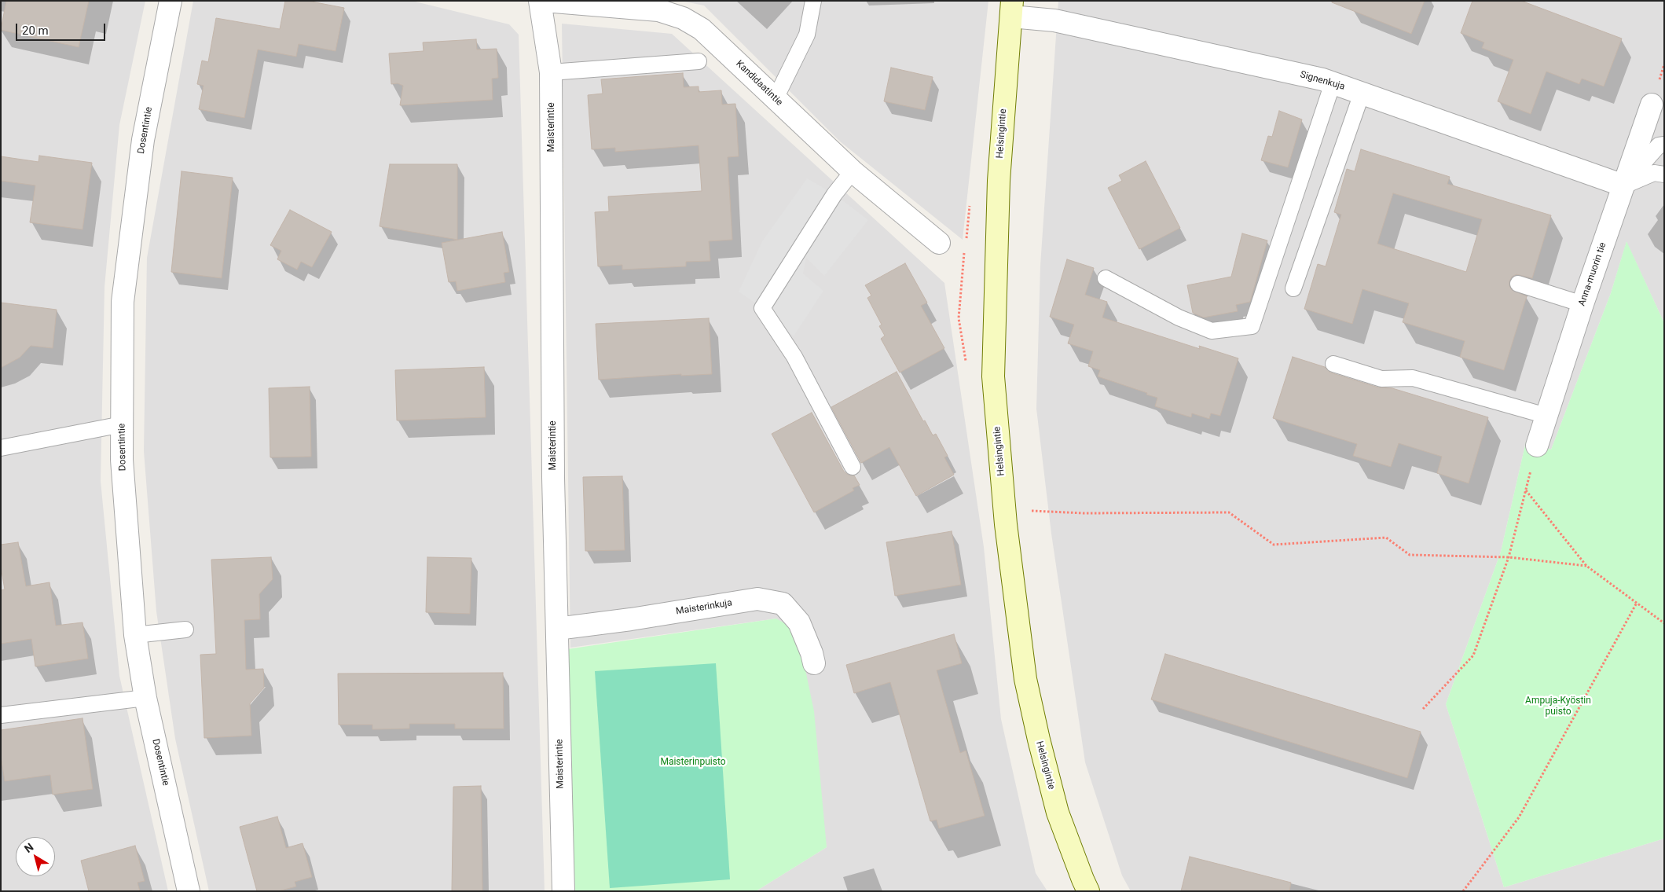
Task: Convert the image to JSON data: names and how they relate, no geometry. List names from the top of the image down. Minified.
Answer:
{"streets":{"main road":["Helsingintie"],"street":["Signenkuja","Kandidaatintie","Maisterintie","Dosentintie","Anna-muorin tie","Maisterinkuja"]},"crossings":[["Signenkuja","Helsingintie"],["Signenkuja","Anna-muorin tie"],["Maisterintie","Maisterinkuja"]],"parks":["Ampuja-Kyöstin puisto","Maisterinpuisto"],"scale_bar":"20 m","north":"top left"}
